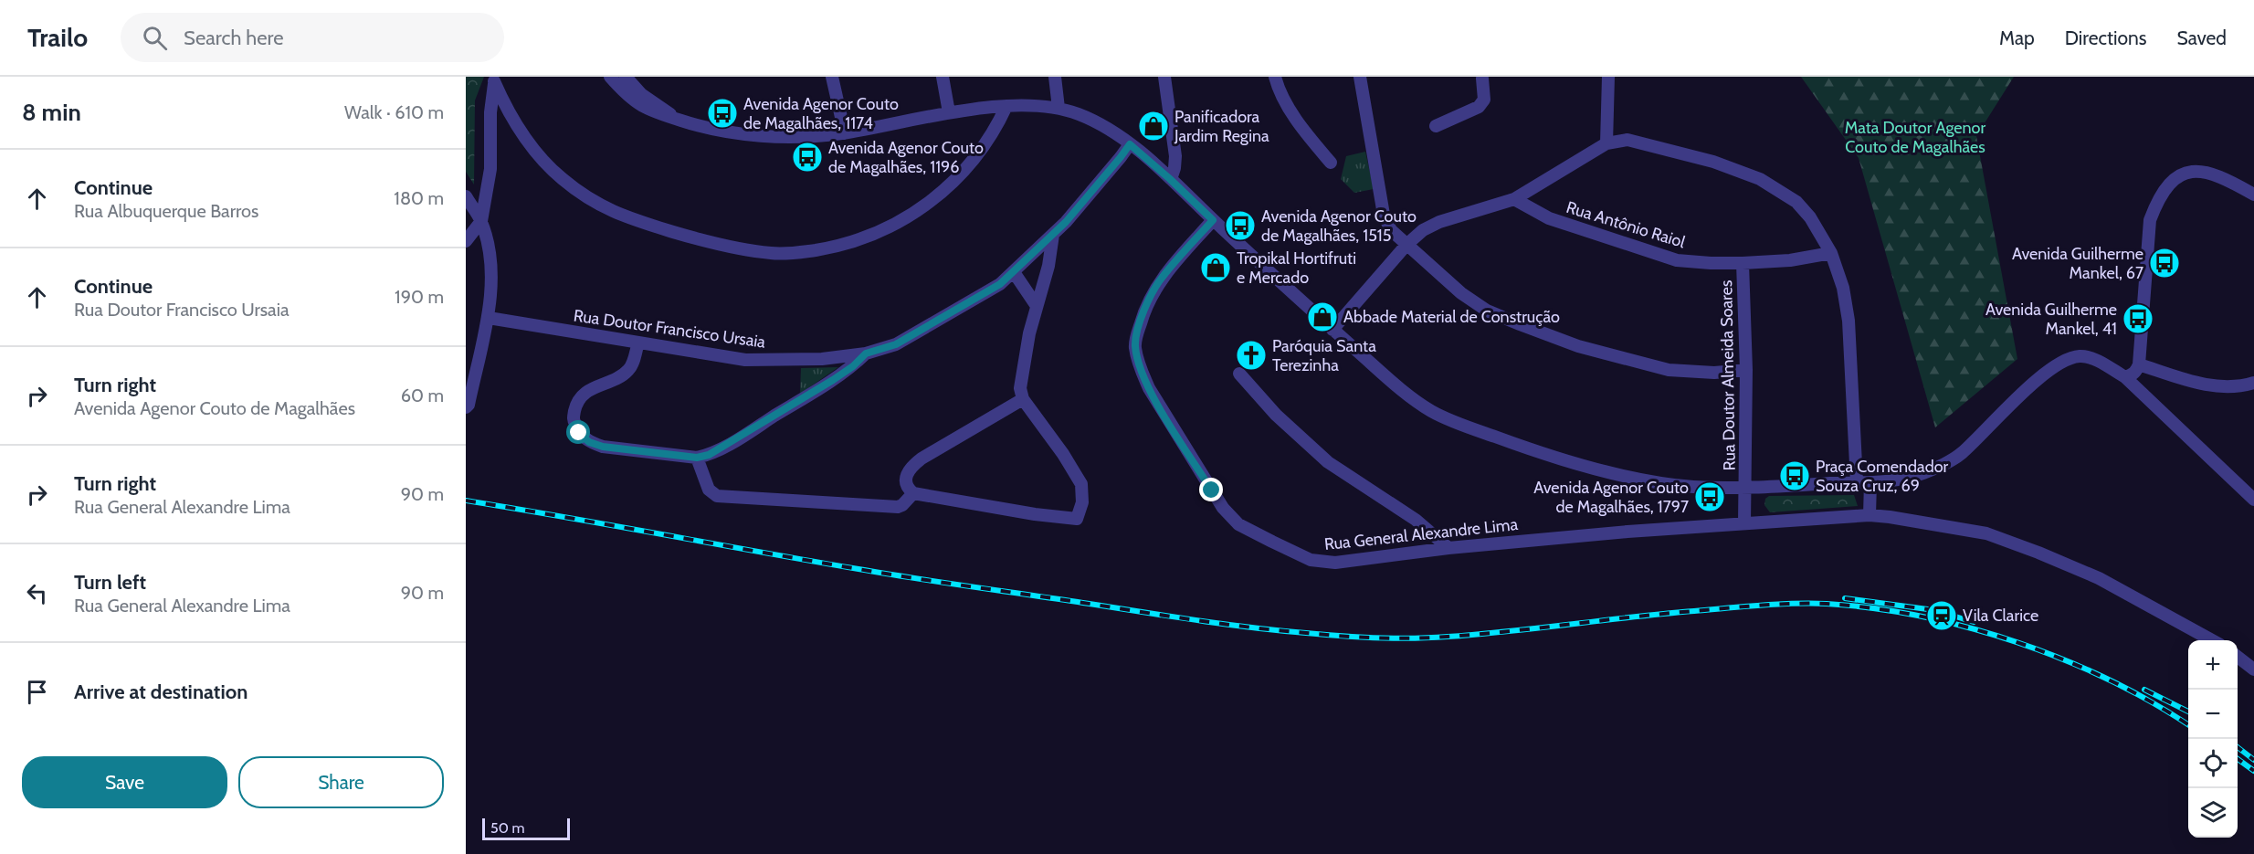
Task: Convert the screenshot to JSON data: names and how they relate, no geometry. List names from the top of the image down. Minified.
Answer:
{"streets":{"street":["Rua Antônio Raiol","Rua Doutor Francisco Ursaia","Rua Doutor Almeida Soares","Rua General Alexandre Lima"]},"crossings":[["Rua Antônio Raiol","Rua Doutor Almeida Soares"],["Rua Doutor Almeida Soares","Rua General Alexandre Lima"]],"parks":["Mata Doutor Agenor Couto de Magalhães"],"places":{"bus stop":["Avenida Agenor Couto de Magalhães, 1174","Avenida Agenor Couto de Magalhães, 1196","Avenida Agenor Couto de Magalhães, 1515","Avenida Guilherme Mankel, 67","Avenida Guilherme Mankel, 41","Praça Comendador Souza Cruz, 69","Avenida Agenor Couto de Magalhães, 1797"],"shop":["Panificadora Jardim Regina","Tropikal Hortifruti e Mercado","Abbade Material de Construção"],"church":["Paróquia Santa Terezinha"],"station":["Vila Clarice"]},"scale_bar":"50 m","page":{"header":"Trailo","search":"Search here","nav":["Map","Directions","Saved"],"heading":["8 min","Walk · 610 m"],"list":[["Continue","Rua Albuquerque Barros","180 m"],["Continue","Rua Doutor Francisco Ursaia","190 m"],["Turn right","Avenida Agenor Couto de Magalhães","60 m"],["Turn right","Rua General Alexandre Lima","90 m"],["Turn left","Rua General Alexandre Lima","90 m"],"Arrive at destination"],"map_buttons":["+","−"],"buttons":["Save","Share"],"scale":"50 m"}}
